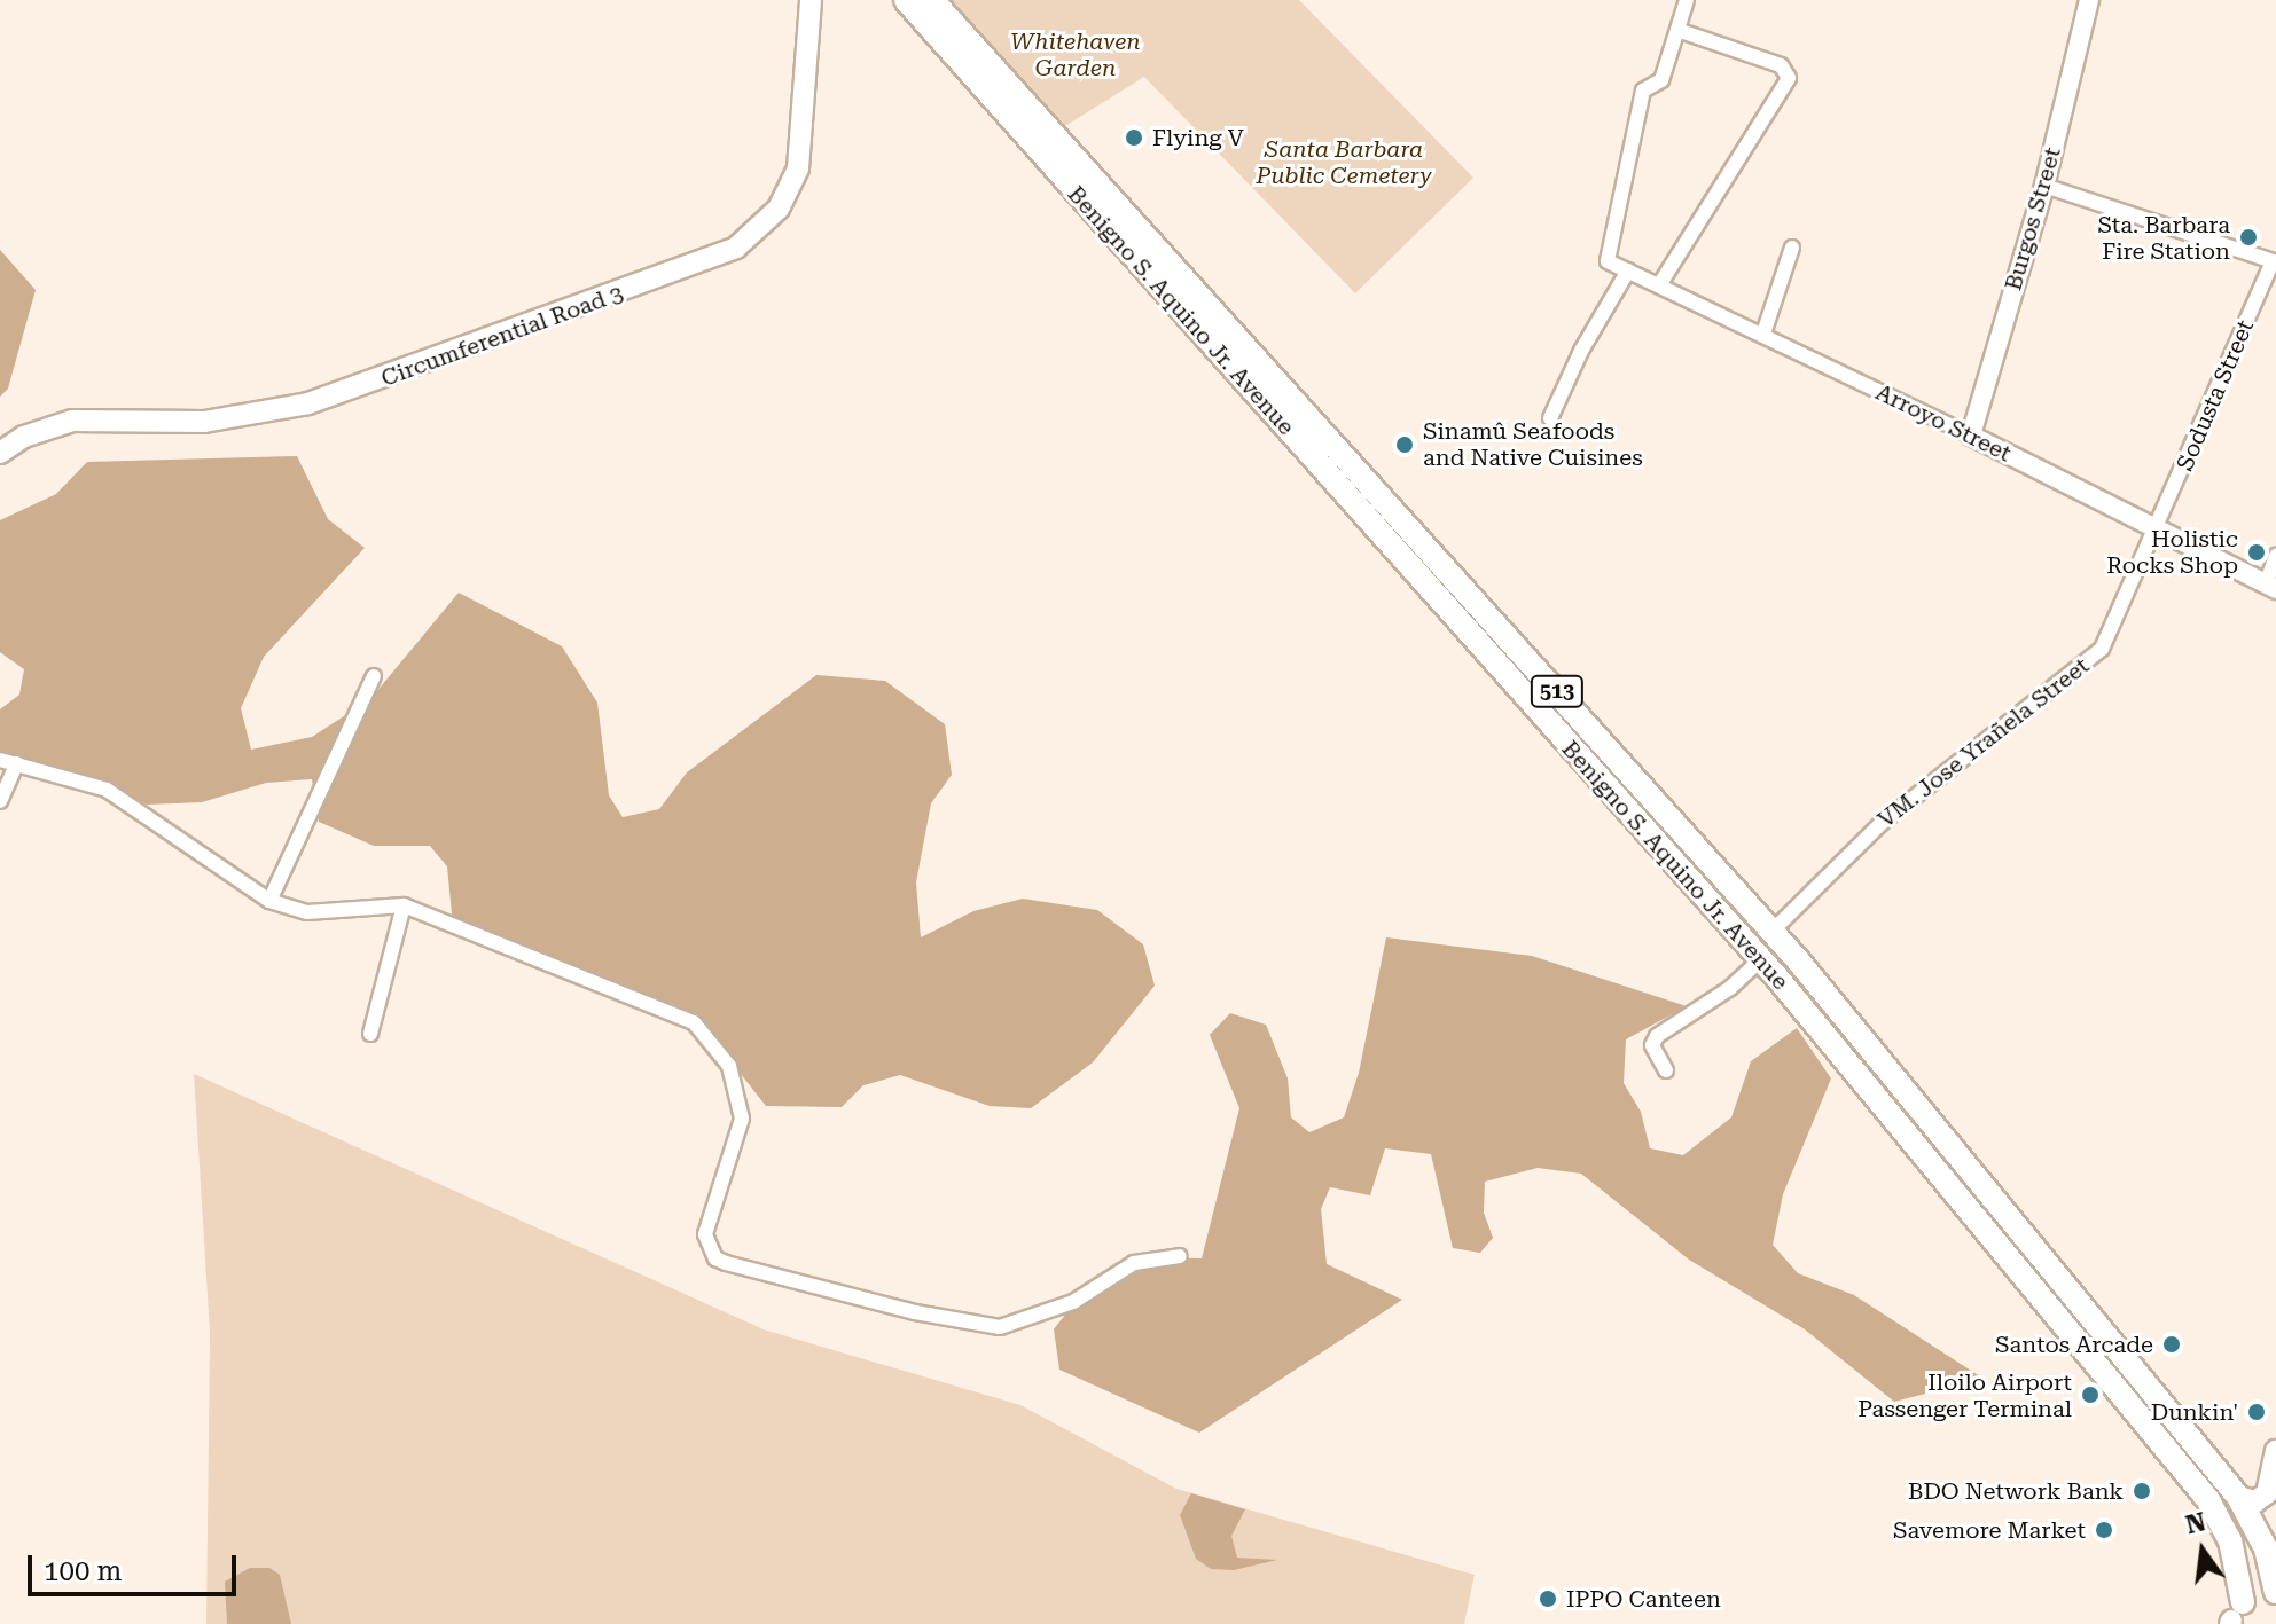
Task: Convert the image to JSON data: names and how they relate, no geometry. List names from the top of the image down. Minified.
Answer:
{"streets":{"main road":["Benigno S. Aquino Jr. Avenue","Circumferential Road 3","513"],"street":["Burgos Street","Sodusta Street","Arroyo Street","VM. Jose Yrañela Street"]},"crossings":[["Burgos Street","Arroyo Street"],["Benigno S. Aquino Jr. Avenue","VM. Jose Yrañela Street"],["Sodusta Street","Arroyo Street"],["Sodusta Street","VM. Jose Yrañela Street"],["Arroyo Street","VM. Jose Yrañela Street"]],"parks":["Whitehaven Garden","Santa Barbara Public Cemetery"],"places":["Flying V","Sta. Barbara Fire Station","Sinamû Seafoods and Native Cuisines","Holistic Rocks Shop","Santos Arcade","Iloilo Airport Passenger Terminal","Dunkin'","BDO Network Bank","Savemore Market","IPPO Canteen"],"scale_bar":"100 m","north":"top"}
